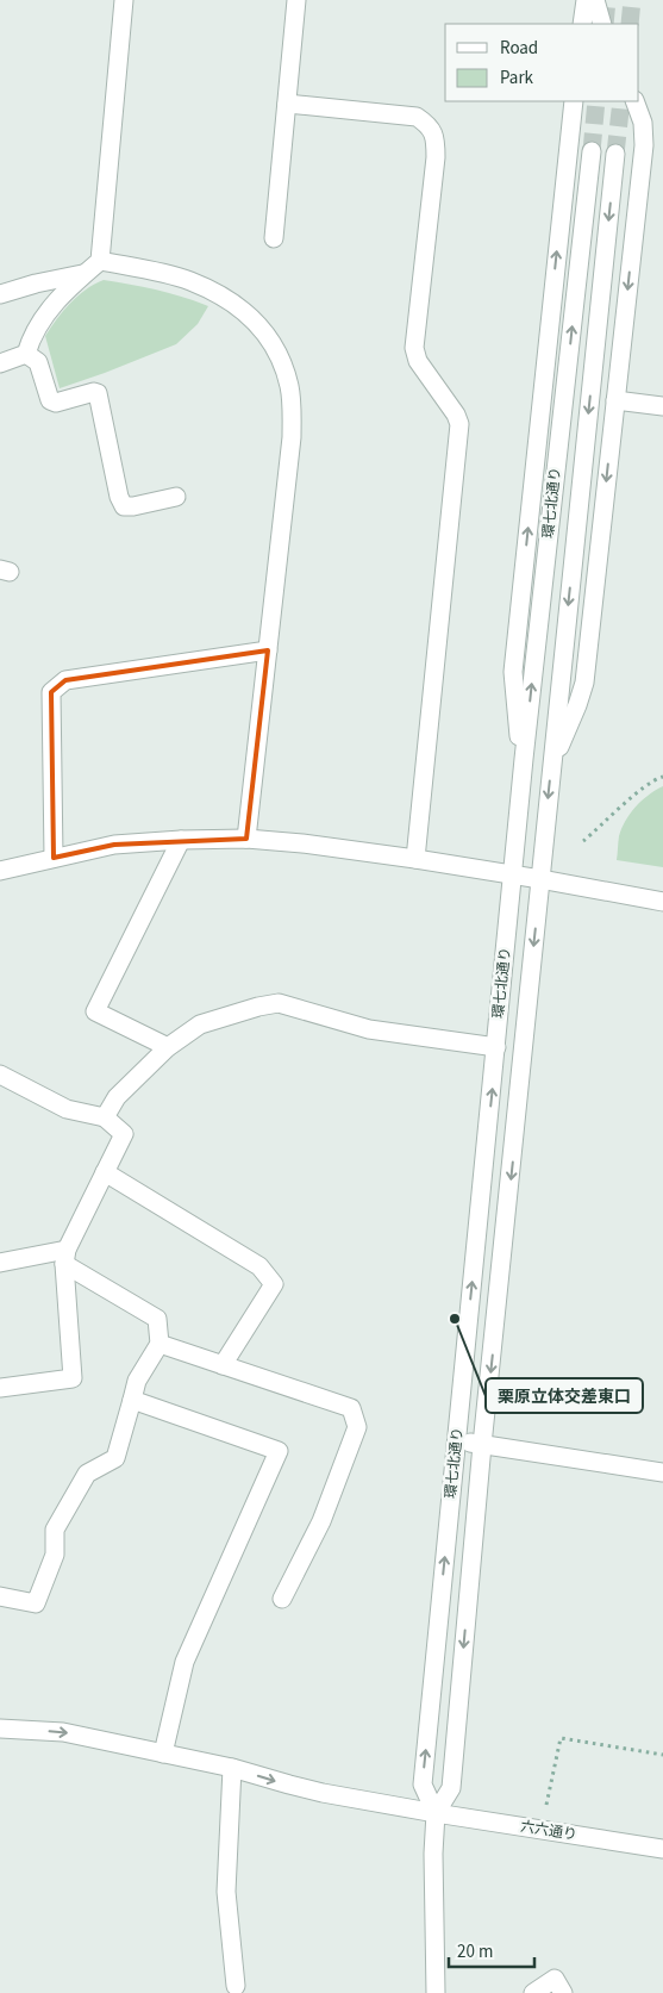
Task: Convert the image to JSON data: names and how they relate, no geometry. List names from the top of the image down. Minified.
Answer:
{"streets":{"street":["環七北通り","六六通り"]},"crossings":[["環七北通り","六六通り"]],"one_way":["六六通り"],"places":["栗原立体交差東口"],"legend":["Road","Park"],"scale_bar":"20 m"}
